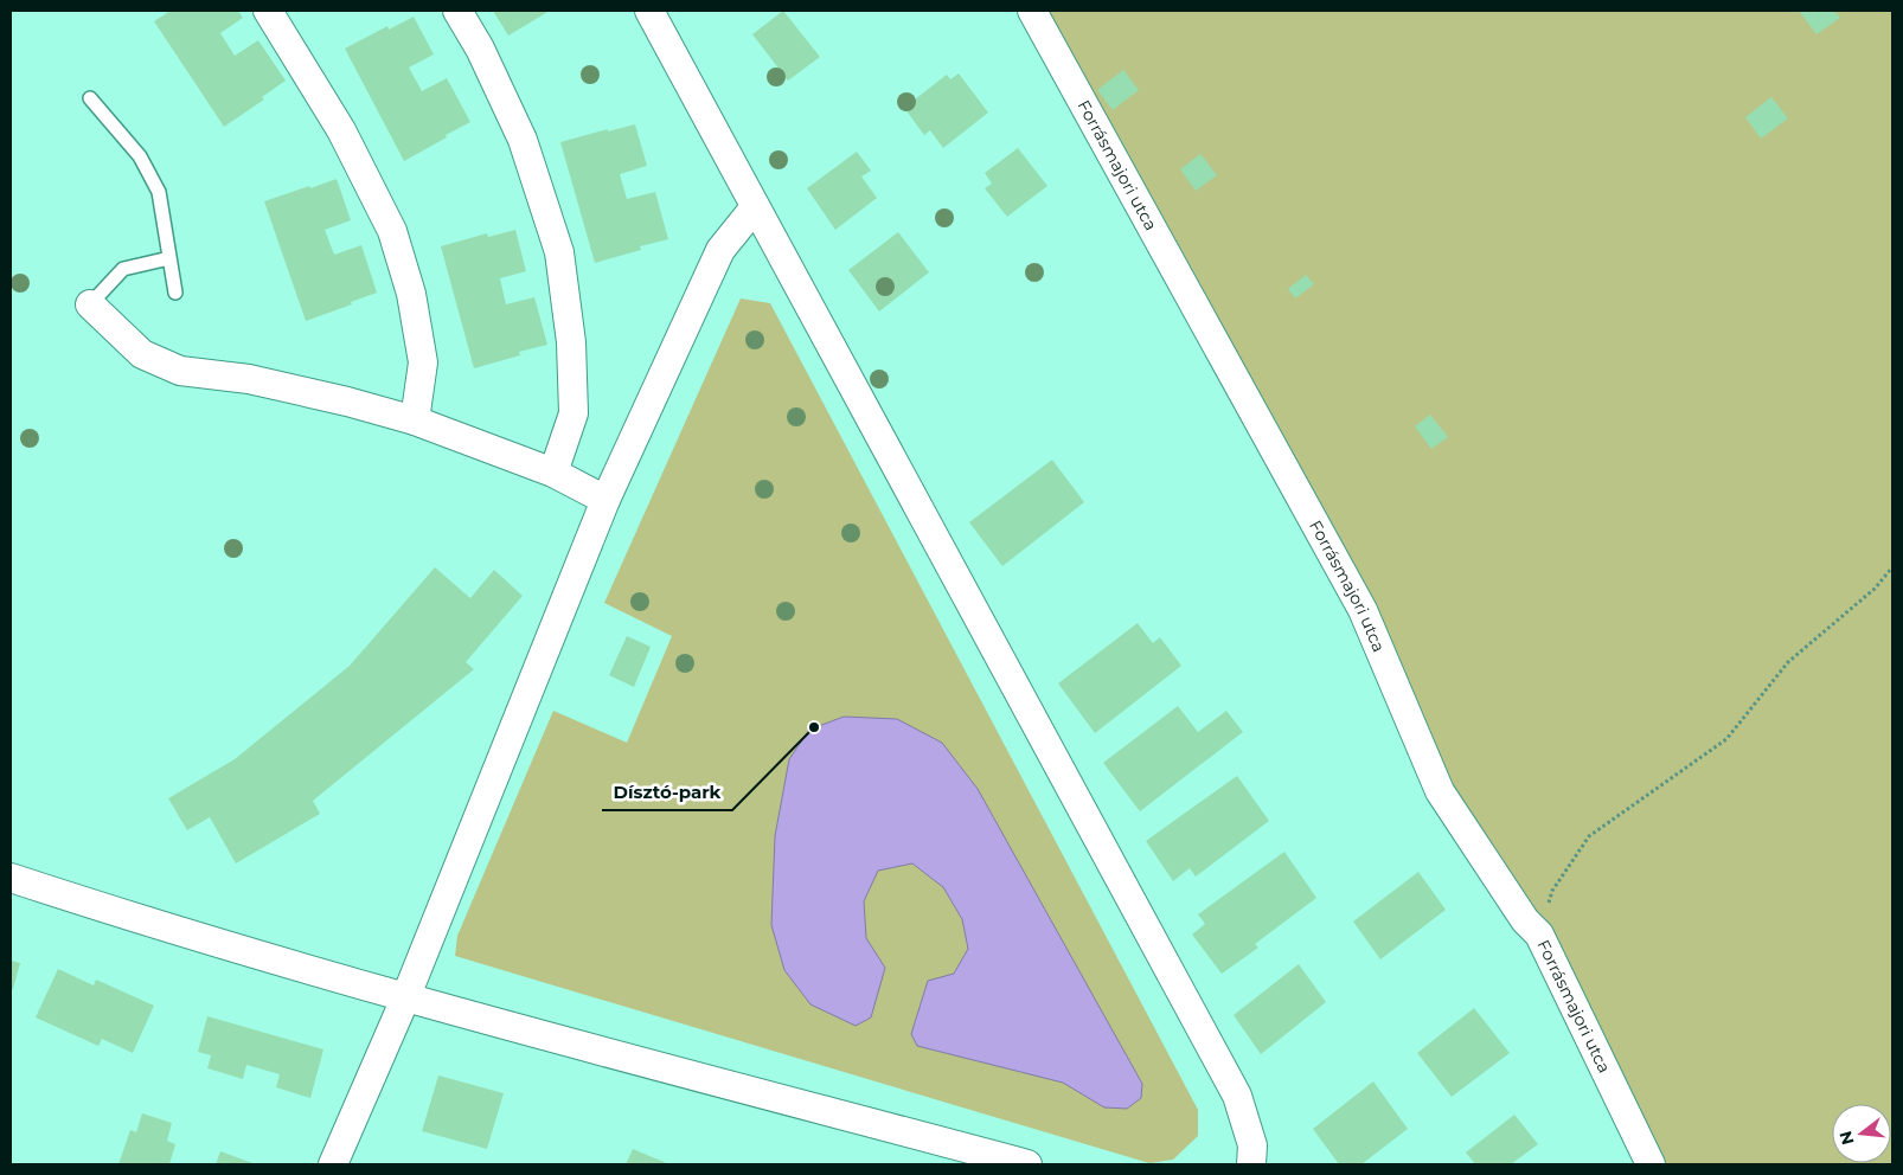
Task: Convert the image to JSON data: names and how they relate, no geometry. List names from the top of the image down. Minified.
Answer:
{"streets":{"street":["Forrásmajori utca"]},"places":["Dísztó-park"],"north":"left"}
